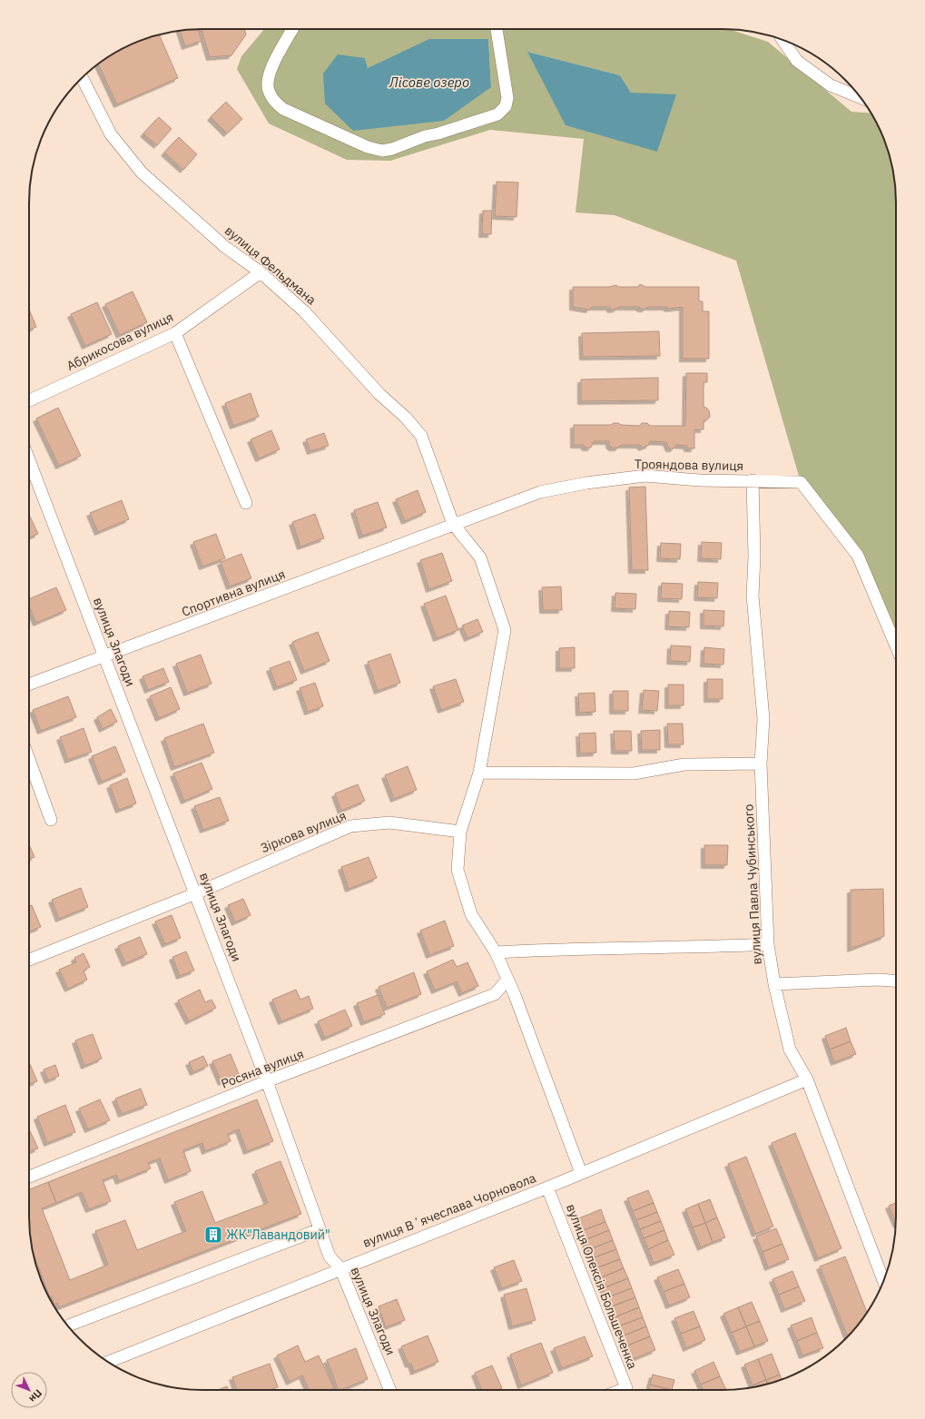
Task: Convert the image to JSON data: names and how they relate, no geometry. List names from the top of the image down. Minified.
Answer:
{"streets":{"street":["вулиця Фельдмана","Абрикосова вулиця","Трояндова вулиця","Спортивна вулиця","вулиця Злагоди","Зіркова вулиця","вулиця Павла Чубинського","Росяна вулиця","вулиця Вʼячеслава Чорновола","вулиця Олексія Большеченка"]},"crossings":[["вулиця Фельдмана","Абрикосова вулиця"],["вулиця Фельдмана","Трояндова вулиця"],["вулиця Фельдмана","Спортивна вулиця"],["Трояндова вулиця","Спортивна вулиця"],["Трояндова вулиця","вулиця Павла Чубинського"],["Спортивна вулиця","вулиця Злагоди"],["вулиця Злагоди","Зіркова вулиця"],["вулиця Злагоди","Росяна вулиця"],["вулиця Злагоди","вулиця Вʼячеслава Чорновола"],["вулиця Павла Чубинського","вулиця Вʼячеслава Чорновола"],["вулиця Вʼячеслава Чорновола","вулиця Олексія Большеченка"]],"water":["Лісове озеро"],"places":{"building":["ЖК\"Лавандовий\""]},"north":"bottom right"}
